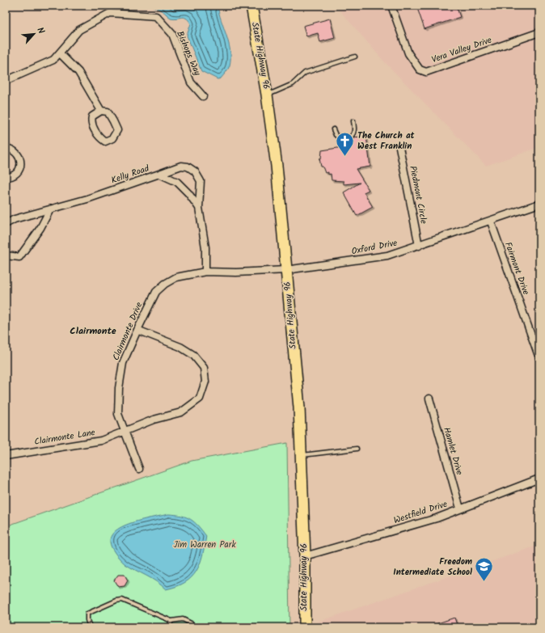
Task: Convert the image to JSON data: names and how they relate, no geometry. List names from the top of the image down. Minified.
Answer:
{"streets":{"main road":["State Highway 96"],"street":["Vera Valley Drive","Bishops Way","Kelly Road","Piedmont Circle","Oxford Drive","Fairmont Drive","Clairmonte Drive","Clairmonte Lane","Hamlet Drive","Westfield Drive"]},"crossings":[["State Highway 96","Oxford Drive"],["State Highway 96","Westfield Drive"],["Kelly Road","Oxford Drive"],["Kelly Road","Clairmonte Drive"],["Piedmont Circle","Oxford Drive"],["Oxford Drive","Fairmont Drive"],["Oxford Drive","Clairmonte Drive"],["Clairmonte Drive","Clairmonte Lane"],["Hamlet Drive","Westfield Drive"]],"districts":["Clairmonte"],"parks":["Jim Warren Park"],"places":{"church":["The Church at West Franklin"],"school or university":["Freedom Intermediate School"]},"north":"top right"}
